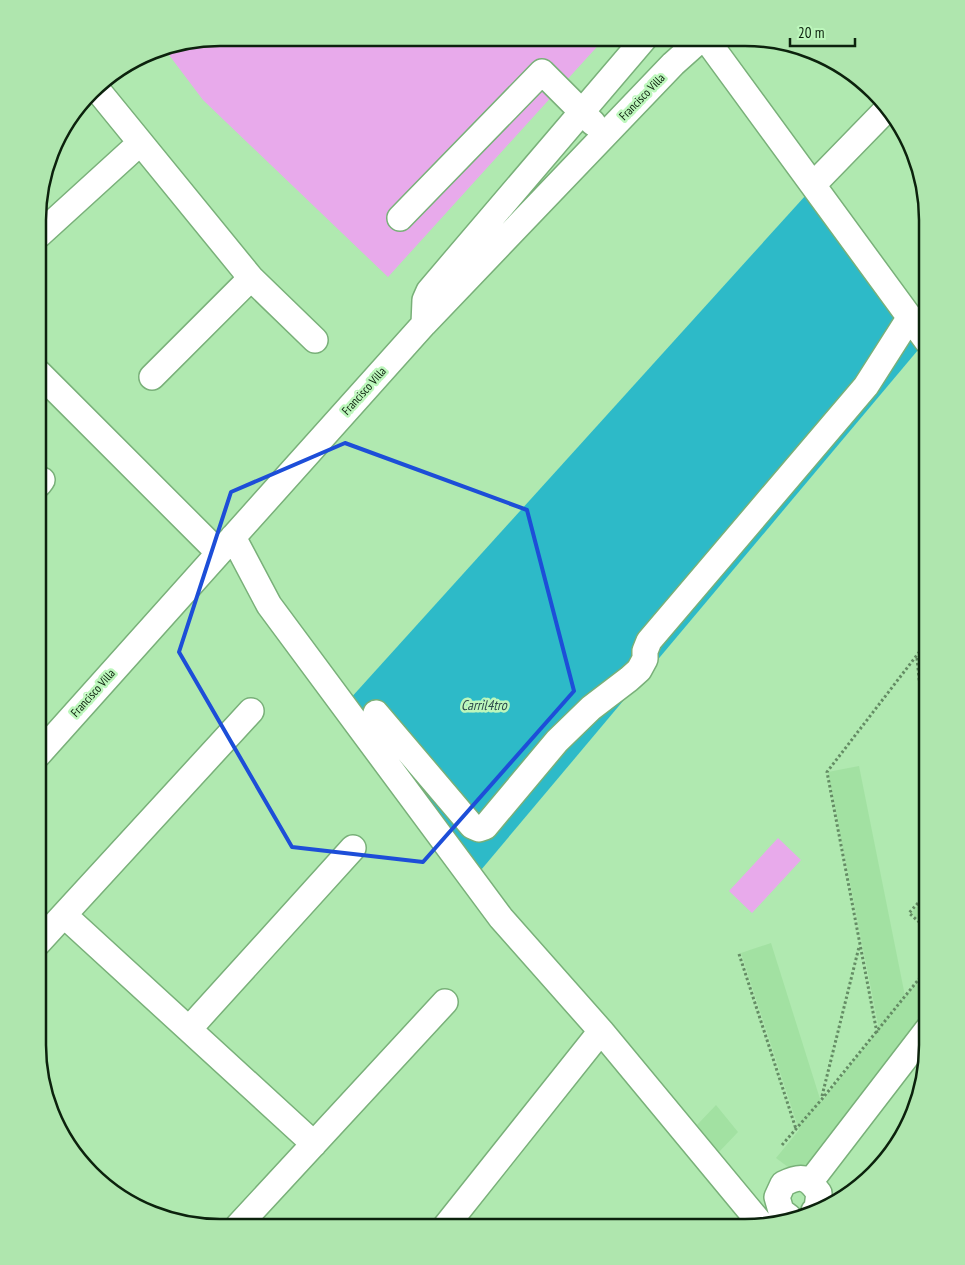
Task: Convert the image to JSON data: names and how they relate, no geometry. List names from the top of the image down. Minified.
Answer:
{"streets":{"street":["Francisco Villa"]},"water":["Carril4tro"],"scale_bar":"20 m"}
